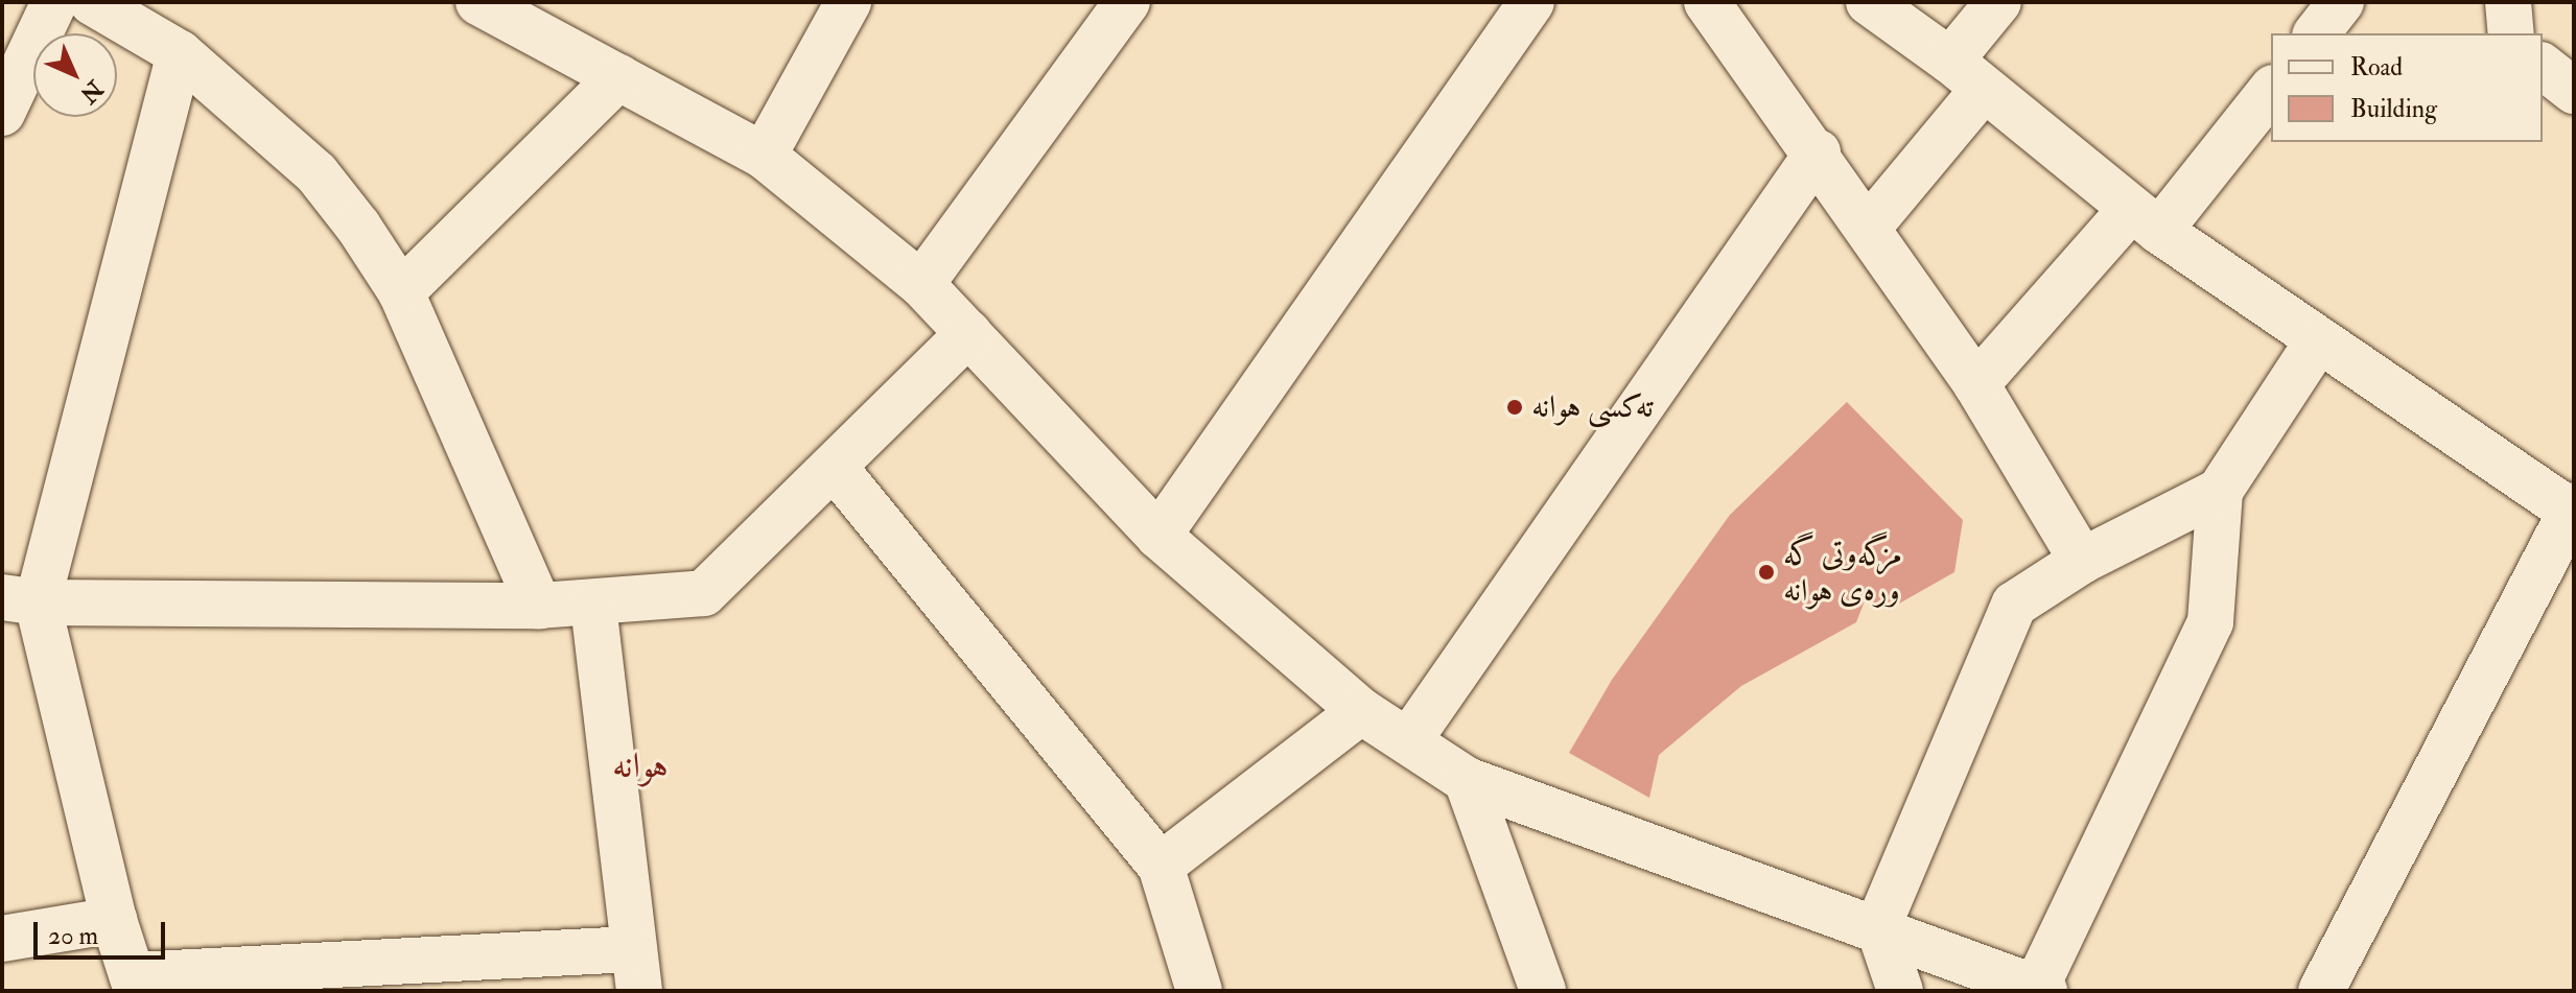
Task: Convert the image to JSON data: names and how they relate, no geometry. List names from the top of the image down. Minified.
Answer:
{"districts":["هوانە"],"places":["تەکسی هوانە","مزگەوتی گە ورەی هوانە"],"legend":["Road","Building"],"scale_bar":"20 m","north":"bottom right"}
